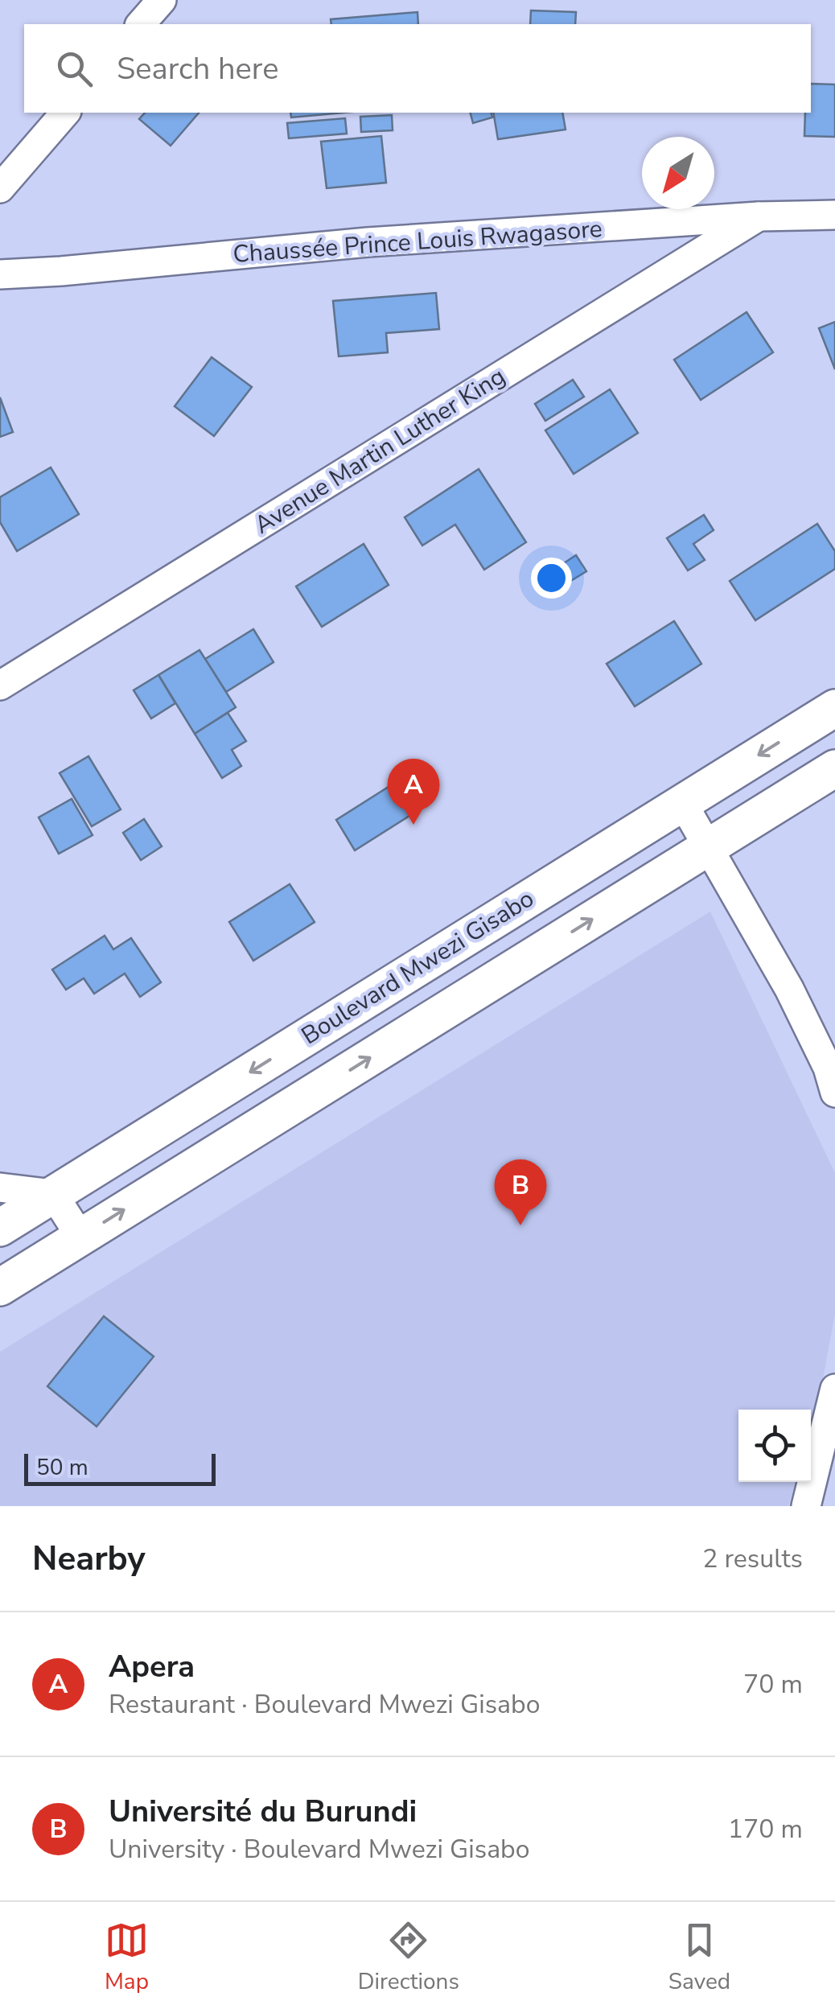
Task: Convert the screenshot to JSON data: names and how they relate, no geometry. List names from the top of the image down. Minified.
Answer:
{"streets":{"main road":["Boulevard Mwezi Gisabo"],"street":["Chaussée Prince Louis Rwagasore","Avenue Martin Luther King"]},"crossings":[["Chaussée Prince Louis Rwagasore","Avenue Martin Luther King"]],"scale_bar":"50 m","north":"bottom left","page":{"search":"Search here","pins":["A","B"],"scale":"50 m","heading":["Nearby","2 results"],"list":[{"mark":"A","name":"Apera","note":"Restaurant · Boulevard Mwezi Gisabo","value":"70 m"},{"mark":"B","name":"Université du Burundi","note":"University · Boulevard Mwezi Gisabo","value":"170 m"}],"nav":["Map","Directions","Saved"]}}
